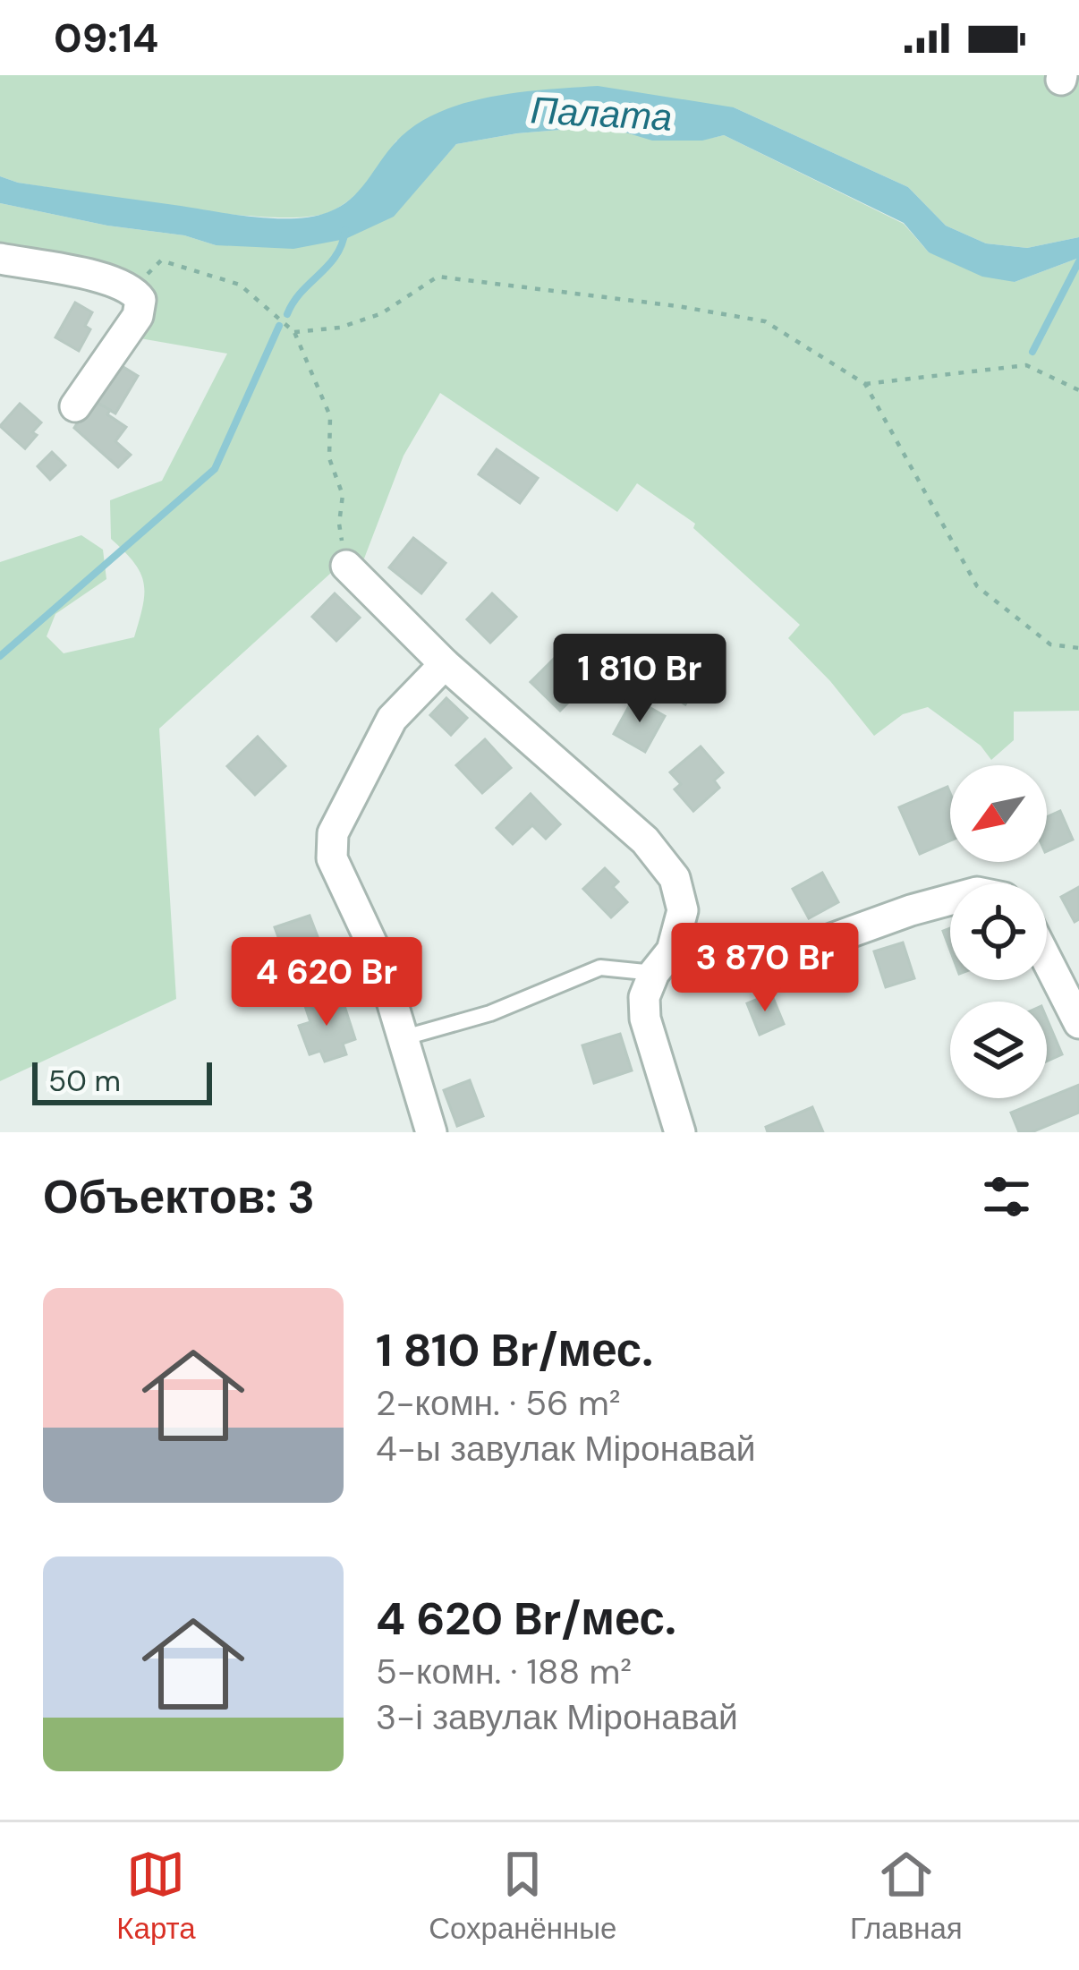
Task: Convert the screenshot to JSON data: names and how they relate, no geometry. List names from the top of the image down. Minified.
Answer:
{"water":["Палата"],"scale_bar":"50 m","north":"bottom left","page":{"status":"09:14","price":["1 810 Br","3 870 Br","4 620 Br"],"scale":"50 m","heading":"Объектов: 3","list":[{"name":"1 810 Br/мес.","note":"2-комн. · 56 m² · 4-ы завулак Міронавай"},{"name":"4 620 Br/мес.","note":"5-комн. · 188 m² · 3-і завулак Міронавай"}],"tabs":["Карта","Сохранённые","Главная"]}}
